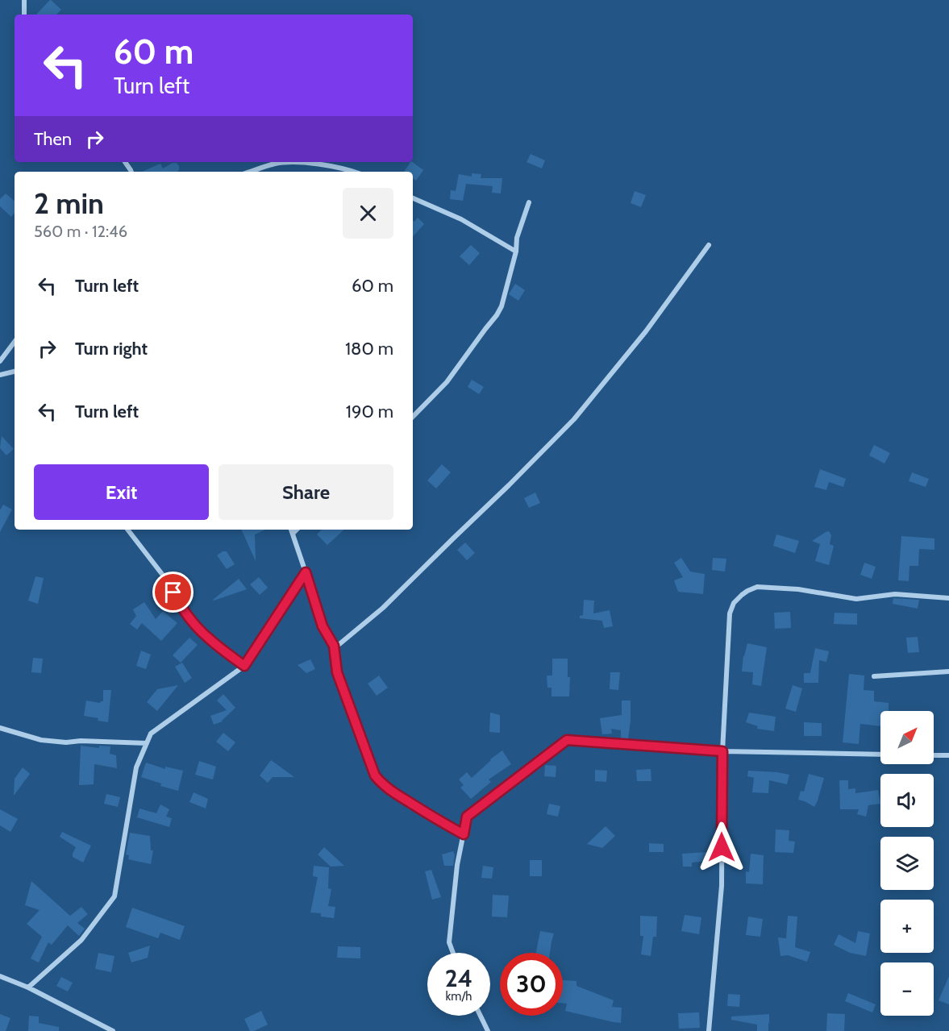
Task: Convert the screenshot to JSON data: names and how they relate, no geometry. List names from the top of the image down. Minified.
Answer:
{"north":"top right","page":{"turn":["60 m","Turn left"],"then":"Then","heading":["2 min","560 m · 12:46"],"list":[{"name":"Turn left","value":"60 m"},{"name":"Turn right","value":"180 m"},{"name":"Turn left","value":"190 m"}],"buttons":["Exit","Share"],"map_buttons":["+","−"],"speed":"24 km/h","limit":"30"}}
